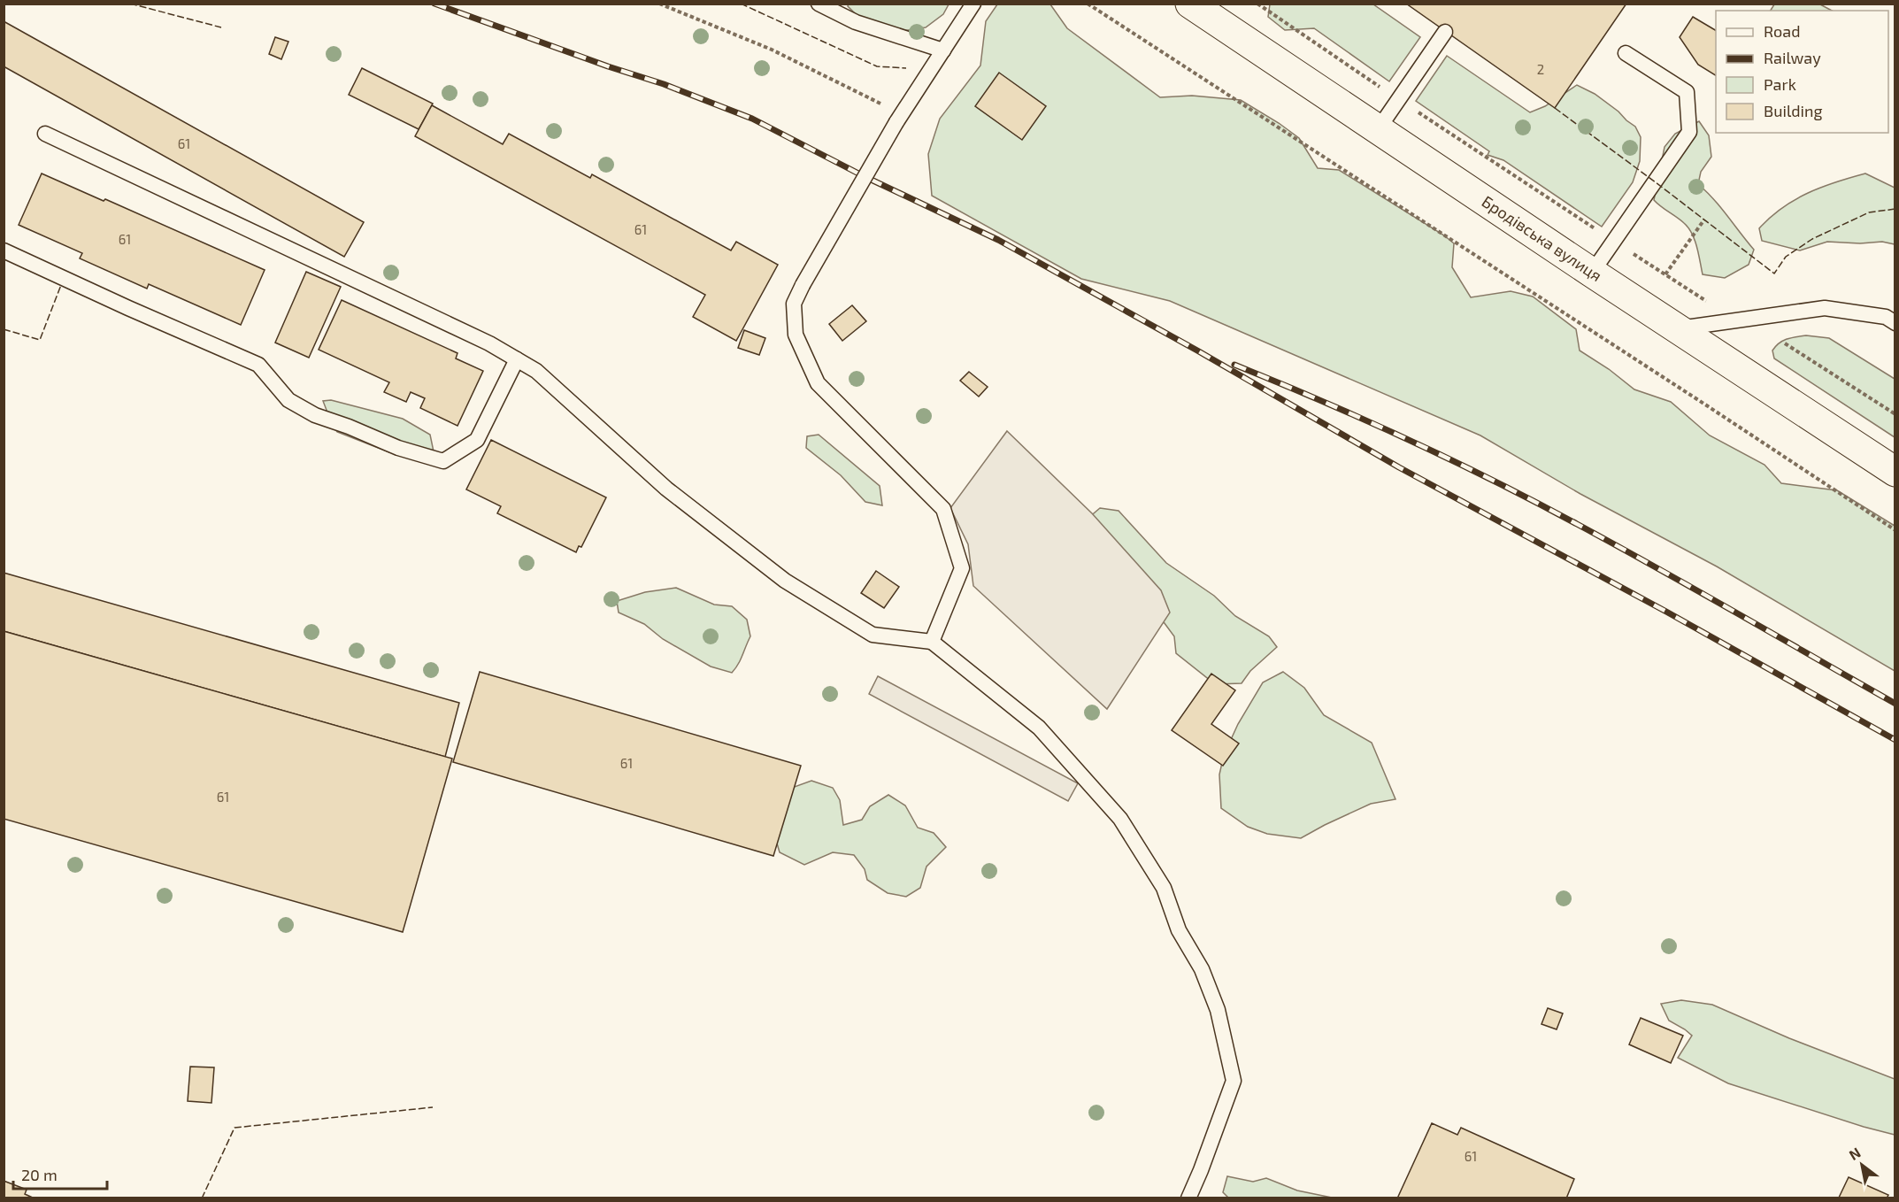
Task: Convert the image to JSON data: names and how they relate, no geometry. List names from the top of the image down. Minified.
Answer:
{"streets":{"main road":["Бродівська вулиця"]},"house_numbers":["2","61","61","61","61","61","61"],"legend":["Road","Railway","Park","Building"],"scale_bar":"20 m","north":"top left"}
